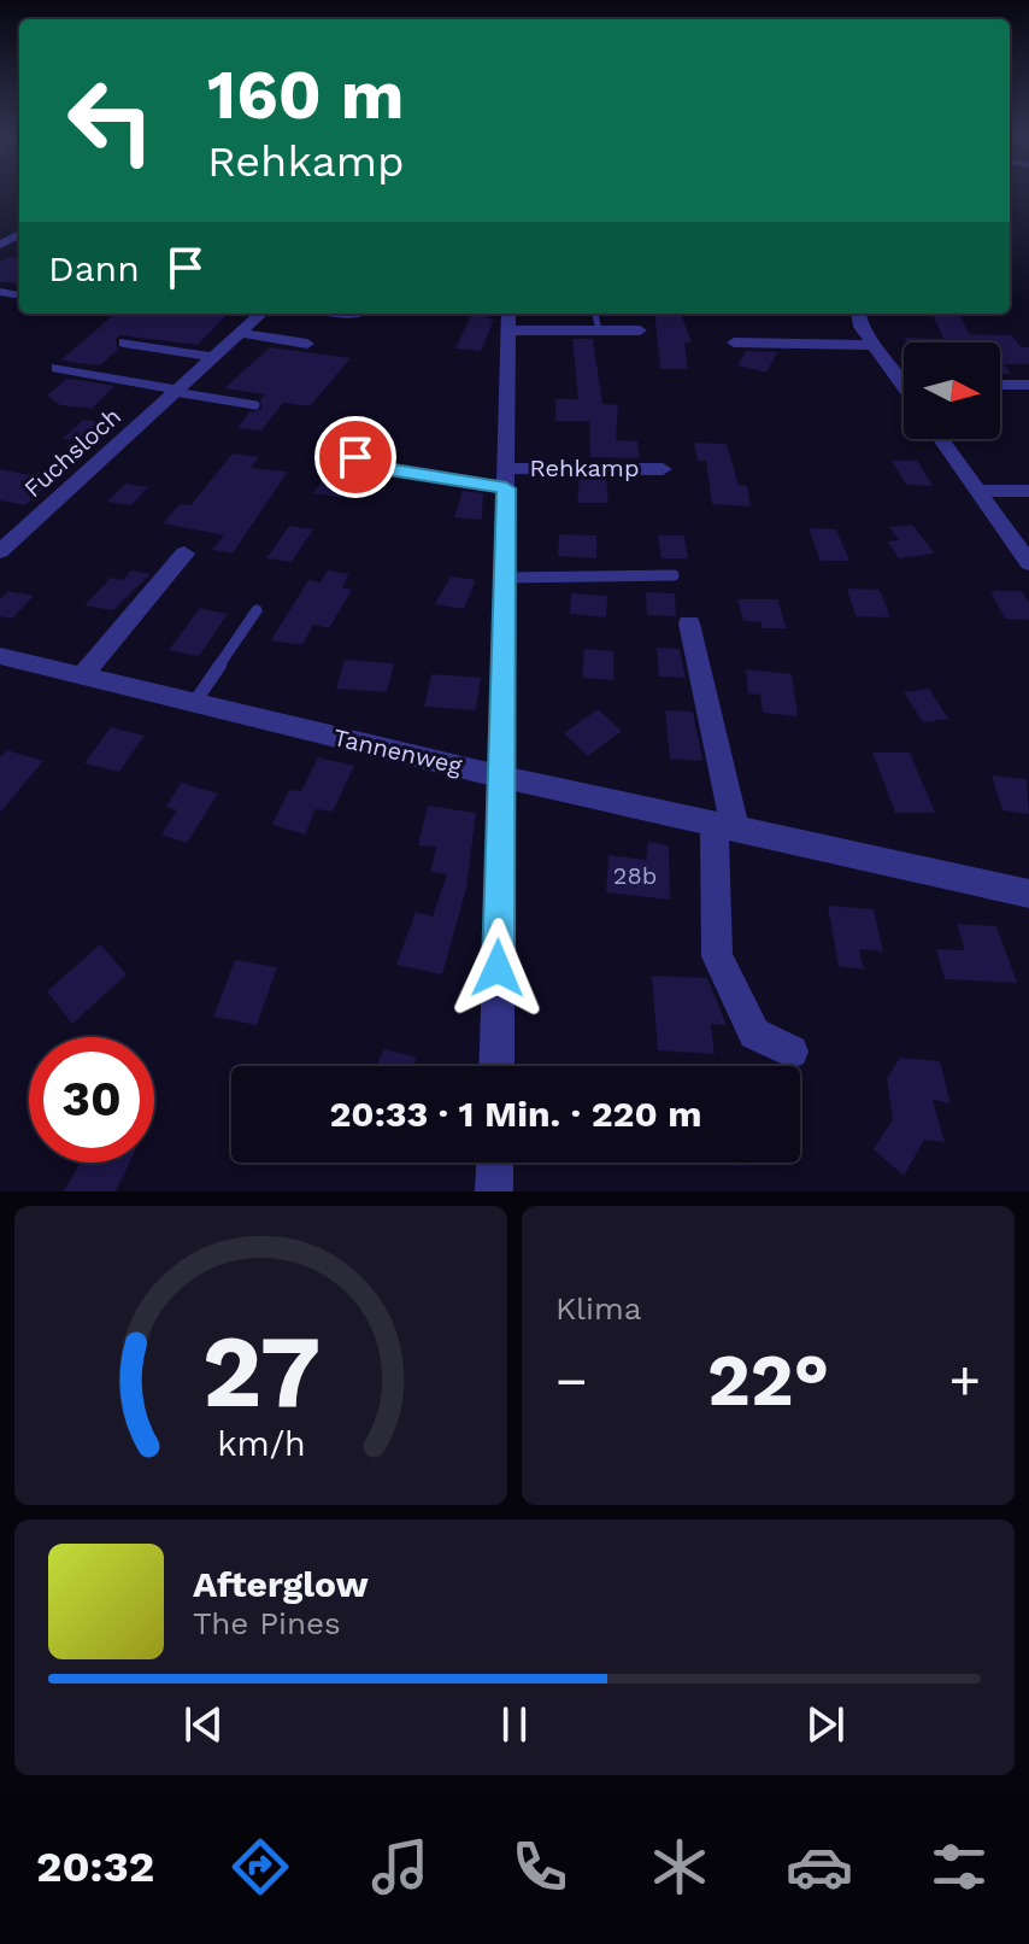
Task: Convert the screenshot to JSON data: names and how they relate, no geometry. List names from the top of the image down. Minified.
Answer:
{"streets":{"street":["Fuchsloch","Rehkamp","Tannenweg"]},"crossings":[["Rehkamp","Tannenweg"]],"house_numbers":["28b"],"north":"right","page":{"turn":["160 m","Rehkamp"],"then":"Dann","limit":"30","trip":"20:33 · 1 Min. · 220 m","tile":"Klima","heat":["−","22°","+"],"song":["Afterglow","The Pines"],"tabs":"20:32","gauge":["27","km/h"]}}
